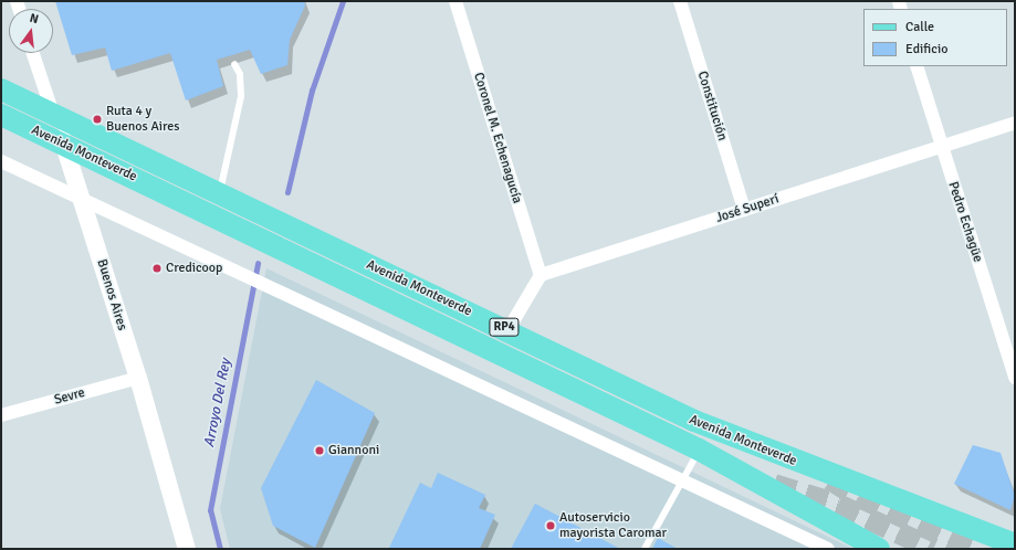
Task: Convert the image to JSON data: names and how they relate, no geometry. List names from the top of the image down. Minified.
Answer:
{"streets":{"main road":["Avenida Monteverde","RP4"],"street":["Constitución","Coronel M. Echenagucía","José Superí","Pedro Echagüe","Buenos Aires","Sevre"]},"crossings":[["Constitución","José Superí"],["Coronel M. Echenagucía","José Superí"],["Avenida Monteverde","Buenos Aires"],["José Superí","Pedro Echagüe"],["Buenos Aires","Sevre"]],"water":["Arroyo Del Rey"],"places":["Ruta 4 y Buenos Aires","Credicoop","Giannoni","Autoservicio mayorista Caromar"],"legend":["Calle","Edificio"],"north":"top"}
